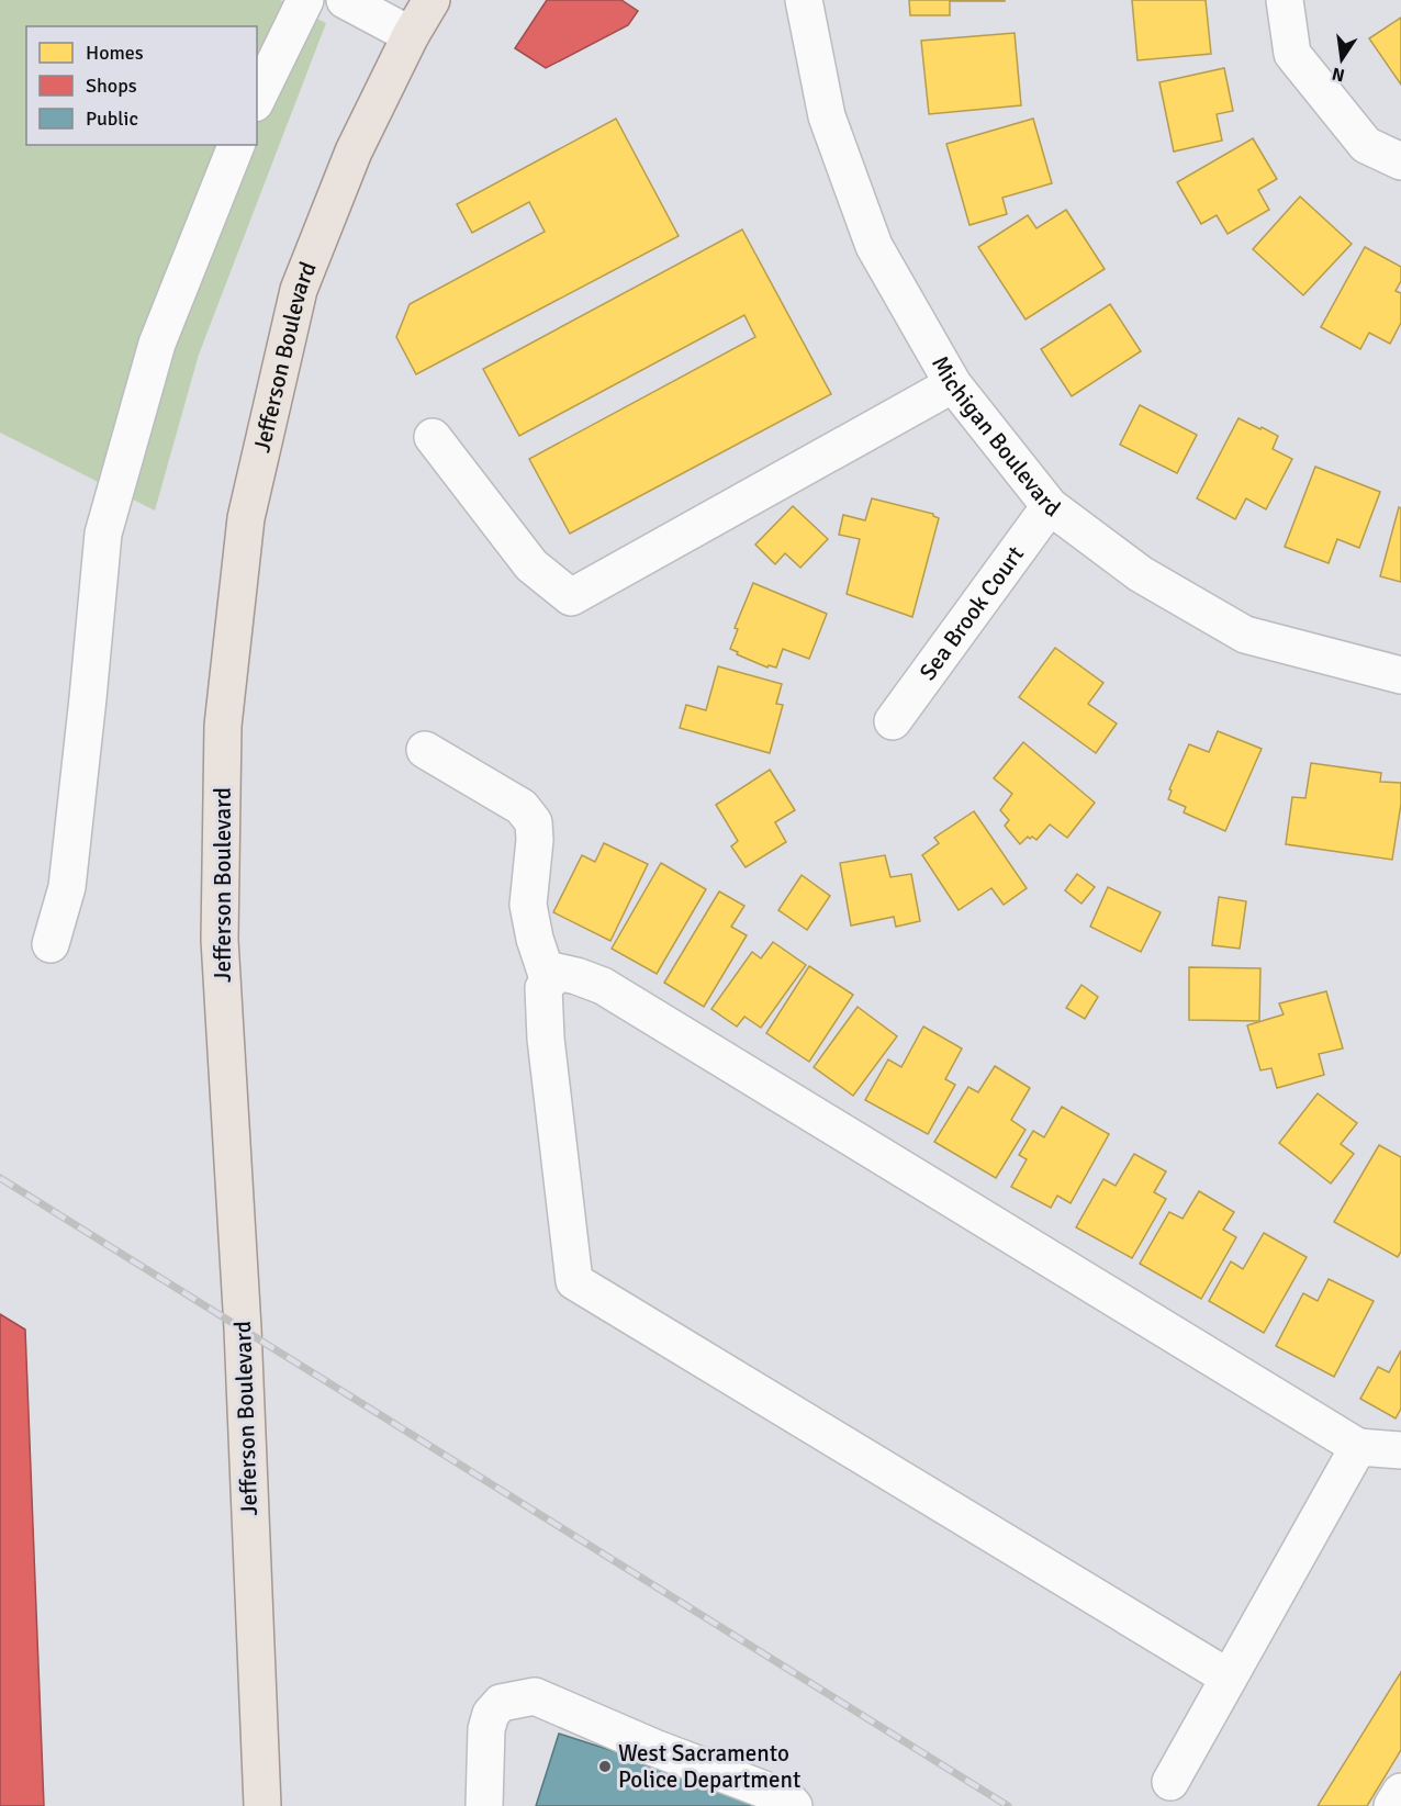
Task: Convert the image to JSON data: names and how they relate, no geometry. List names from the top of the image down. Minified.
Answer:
{"streets":{"main road":["Jefferson Boulevard"],"street":["Michigan Boulevard","Sea Brook Court"]},"crossings":[["Michigan Boulevard","Sea Brook Court"]],"places":["West Sacramento Police Department"],"legend":["Homes","Shops","Public"],"north":"bottom"}
